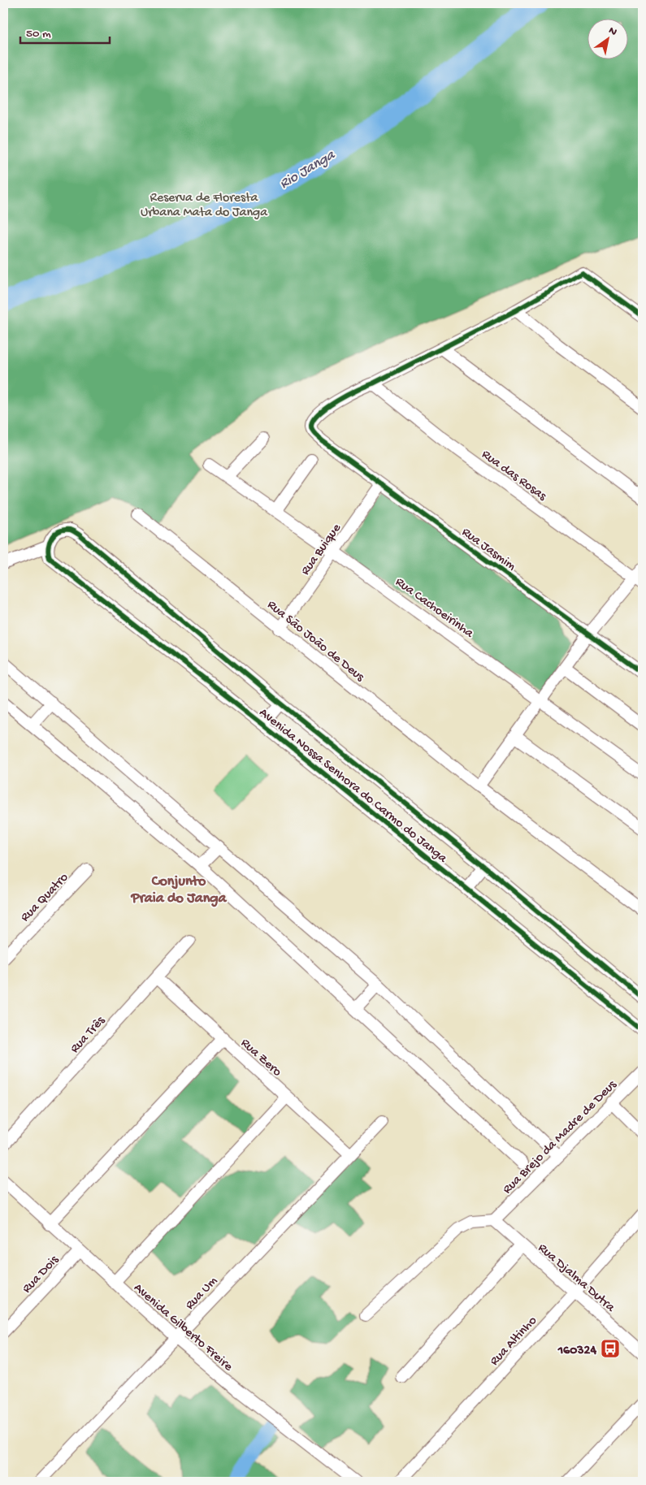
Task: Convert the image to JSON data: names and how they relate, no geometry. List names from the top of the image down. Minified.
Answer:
{"streets":{"street":["Rua das Rosas","Rua Jasmim","Rua Buique","Rua Cachoeirinha","Rua São João de Deus","Avenida Nossa Senhora do Carmo do Janga","Rua Quatro","Rua Três","Rua Zero","Rua Brejo da Madre de Deus","Rua Dois","Rua Djalma Dutra","Rua Um","Avenida Gilberto Freire","Rua Altinho"]},"crossings":[["Rua das Rosas","Rua Jasmim"],["Rua Jasmim","Rua Buique"],["Rua Buique","Rua Cachoeirinha"],["Rua Buique","Rua São João de Deus"],["Rua Três","Rua Zero"],["Rua Zero","Rua Um"],["Rua Brejo da Madre de Deus","Rua Djalma Dutra"],["Rua Dois","Avenida Gilberto Freire"],["Rua Djalma Dutra","Rua Altinho"],["Rua Um","Avenida Gilberto Freire"]],"districts":["Conjunto Praia do Janga"],"water":["Rio Janga"],"parks":["Reserva de Floresta Urbana Mata do Janga"],"places":{"bus stop":["160324"]},"scale_bar":"50 m","north":"top right"}
